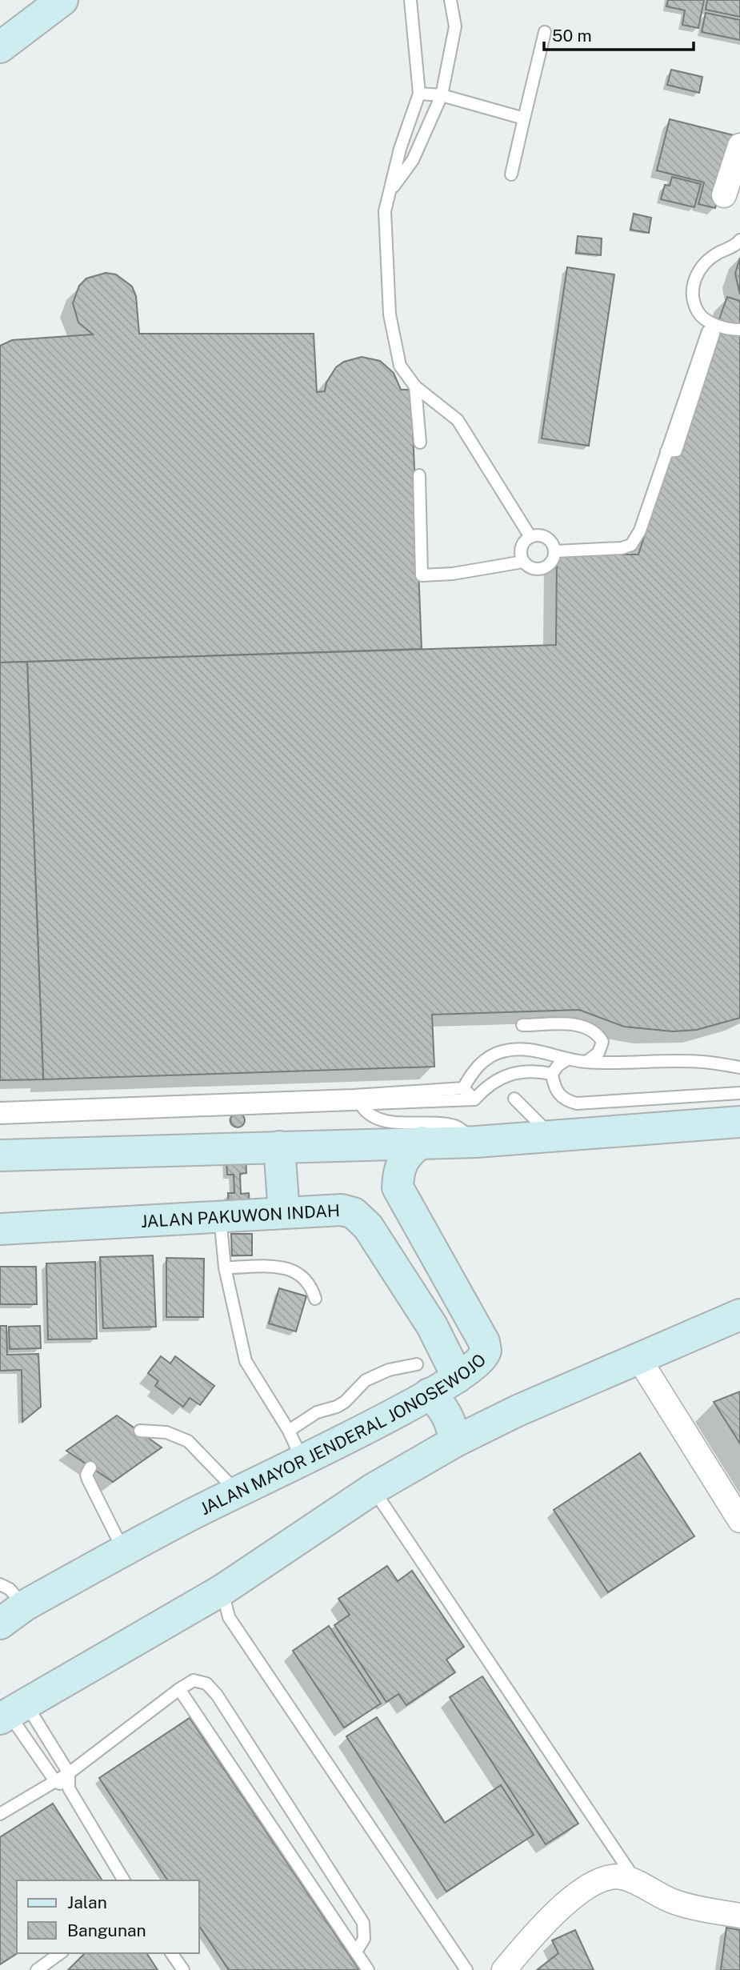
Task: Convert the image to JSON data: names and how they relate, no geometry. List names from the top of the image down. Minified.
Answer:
{"streets":{"main road":["JALAN PAKUWON INDAH","JALAN MAYOR JENDERAL JONOSEWOJO"]},"crossings":[["JALAN PAKUWON INDAH","JALAN MAYOR JENDERAL JONOSEWOJO"]],"legend":["Jalan","Bangunan"],"scale_bar":"50 m"}
